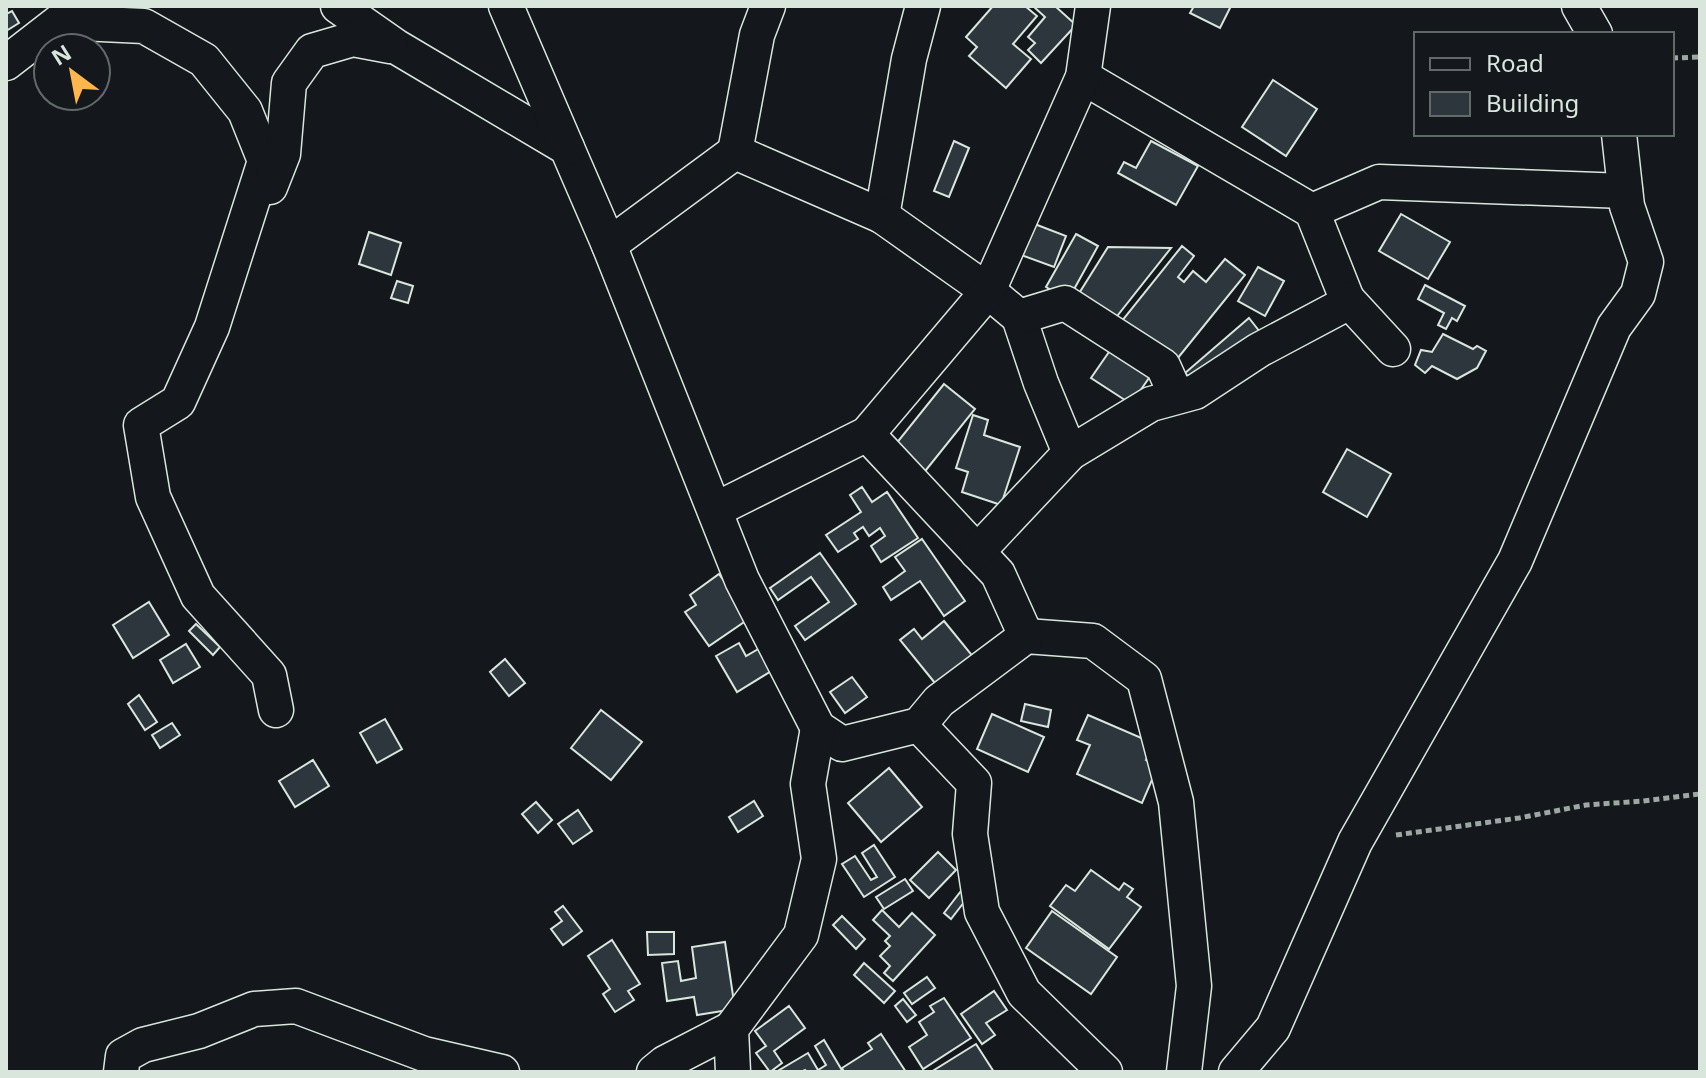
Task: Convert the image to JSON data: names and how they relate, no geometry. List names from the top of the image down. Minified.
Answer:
{"legend":["Road","Building"],"north":"top left"}
